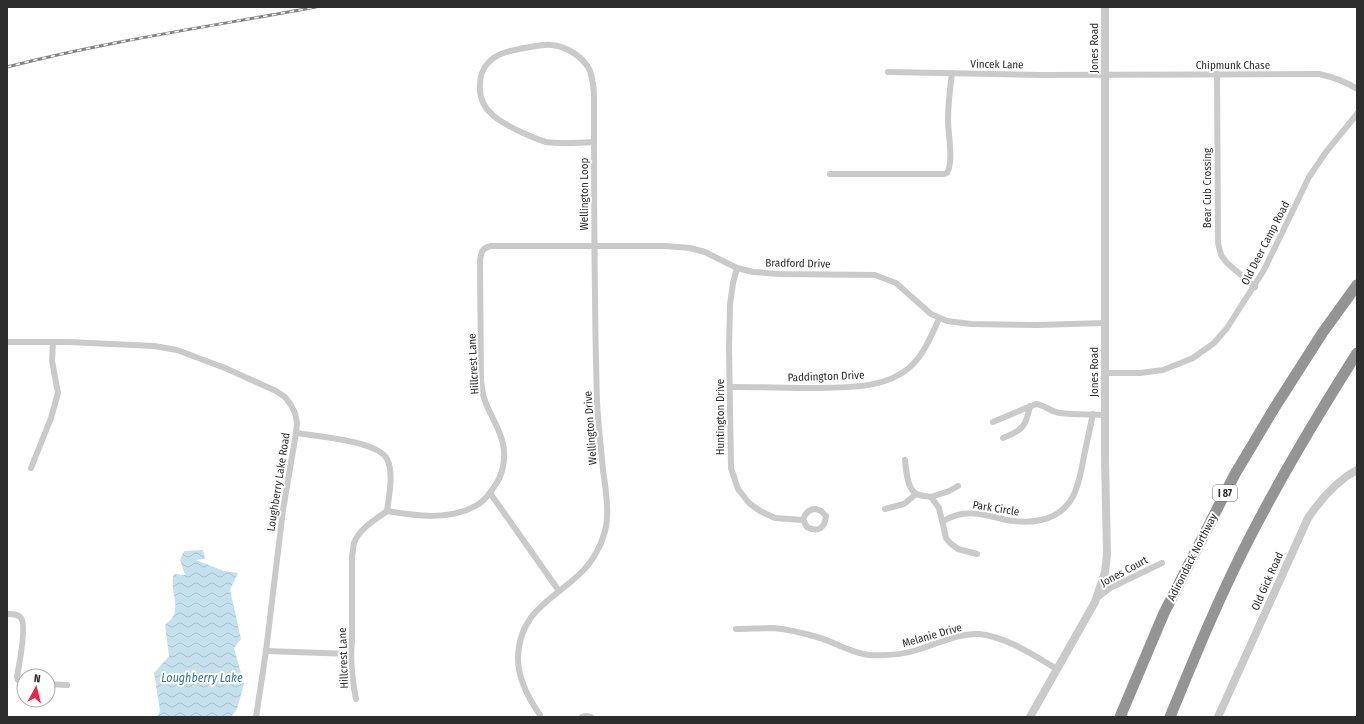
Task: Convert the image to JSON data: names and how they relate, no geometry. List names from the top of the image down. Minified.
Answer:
{"streets":{"highway":["I 87","Adirondack Northway"],"street":["Jones Road","Vincek Lane","Chipmunk Chase","Bear Cub Crossing","Wellington Loop","Old Deer Camp Road","Bradford Drive","Hillcrest Lane","Paddington Drive","Huntington Drive","Wellington Drive","Loughberry Lake Road","Park Circle","Jones Court","Old Gick Road","Melanie Drive"]},"crossings":[["Jones Road","Vincek Lane"],["Jones Road","Chipmunk Chase"],["Jones Road","Old Deer Camp Road"],["Jones Road","Bradford Drive"],["Jones Road","Jones Court"],["Jones Road","Melanie Drive"],["Vincek Lane","Chipmunk Chase"],["Chipmunk Chase","Bear Cub Crossing"],["Bear Cub Crossing","Old Deer Camp Road"],["Wellington Loop","Bradford Drive"],["Wellington Loop","Wellington Drive"],["Bradford Drive","Hillcrest Lane"],["Bradford Drive","Paddington Drive"],["Bradford Drive","Huntington Drive"],["Bradford Drive","Wellington Drive"],["Paddington Drive","Huntington Drive"]],"water":["Loughberry Lake"],"north":"top"}
